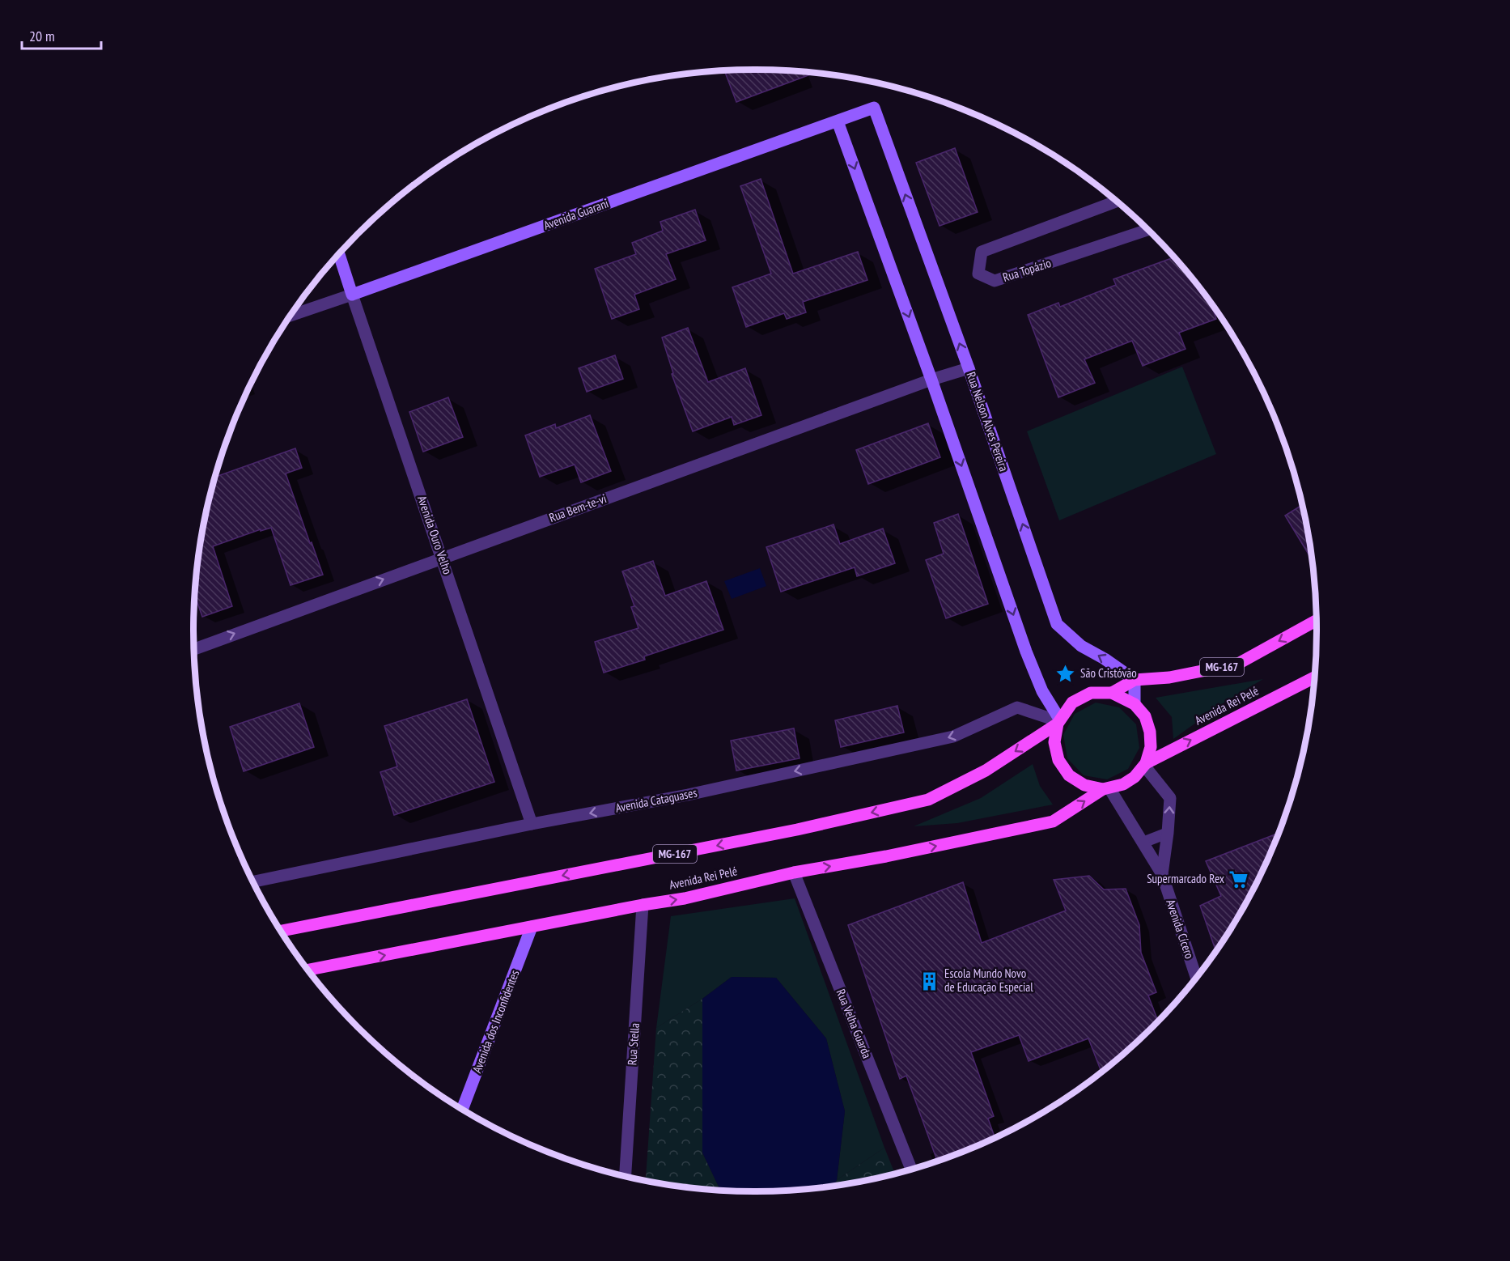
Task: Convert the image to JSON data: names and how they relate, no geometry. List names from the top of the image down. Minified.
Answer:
{"streets":{"main road":["MG-167","Avenida Rei Pelé"],"street":["Avenida Guarani","Rua Topázio","Rua Nelson Alves Pereira","Rua Bem-te-vi","Avenida Ouro Velho","Avenida Cataguases","Avenida Cícero","Avenida dos Inconfidentes","Rua Velha Guarda","Rua Stella"]},"crossings":[["Avenida Guarani","Rua Nelson Alves Pereira"],["Avenida Guarani","Avenida Ouro Velho"],["Rua Nelson Alves Pereira","Rua Bem-te-vi"],["Rua Nelson Alves Pereira","MG-167"],["Rua Bem-te-vi","Avenida Ouro Velho"],["Avenida Ouro Velho","Avenida Cataguases"],["MG-167","Avenida Rei Pelé"],["MG-167","Avenida Cataguases"],["MG-167","Avenida Cícero"],["Avenida Rei Pelé","Avenida Cataguases"],["Avenida Rei Pelé","Avenida Cícero"],["Avenida Rei Pelé","Avenida dos Inconfidentes"],["Avenida Rei Pelé","Rua Velha Guarda"],["Avenida Rei Pelé","Rua Stella"],["Avenida Cataguases","Avenida Cícero"]],"one_way":["Avenida Cataguases"],"places":{"place":["São Cristóvão"],"supermarket":["Supermarcado Rex"],"building":["Escola Mundo Novo de Educação Especial"]},"scale_bar":"20 m"}
